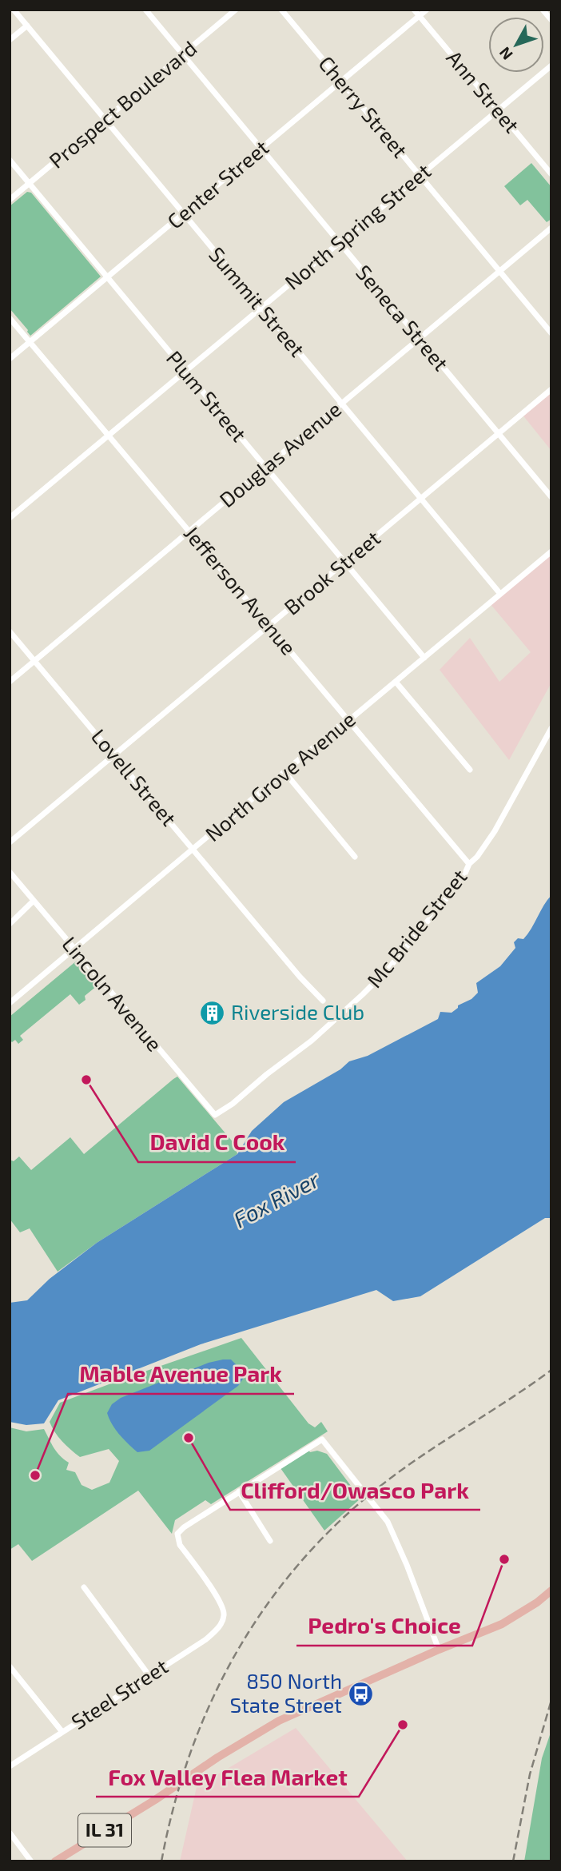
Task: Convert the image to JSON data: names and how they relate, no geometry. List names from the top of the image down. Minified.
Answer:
{"streets":{"main road":["IL 31"],"street":["Ann Street","Prospect Boulevard","Cherry Street","Center Street","North Spring Street","Summit Street","Seneca Street","Plum Street","Douglas Avenue","Brook Street","Jefferson Avenue","North Grove Avenue","Lovell Street","Mc Bride Street","Lincoln Avenue","Steel Street"]},"crossings":[["Ann Street","Center Street"],["Ann Street","North Spring Street"],["Prospect Boulevard","Summit Street"],["Prospect Boulevard","Seneca Street"],["Prospect Boulevard","Plum Street"],["Cherry Street","Center Street"],["Cherry Street","North Spring Street"],["Cherry Street","Douglas Avenue"],["Center Street","Summit Street"],["Center Street","Seneca Street"],["Center Street","Plum Street"],["Center Street","Jefferson Avenue"],["North Spring Street","Summit Street"],["North Spring Street","Seneca Street"],["North Spring Street","Plum Street"],["North Spring Street","Jefferson Avenue"],["Summit Street","Douglas Avenue"],["Summit Street","Brook Street"],["Summit Street","North Grove Avenue"],["Seneca Street","Douglas Avenue"],["Seneca Street","Brook Street"],["Plum Street","Douglas Avenue"],["Plum Street","Brook Street"],["Plum Street","North Grove Avenue"],["Douglas Avenue","Jefferson Avenue"],["Douglas Avenue","Lovell Street"],["Brook Street","Jefferson Avenue"],["Brook Street","Lovell Street"],["Jefferson Avenue","North Grove Avenue"],["Jefferson Avenue","Mc Bride Street"],["North Grove Avenue","Lovell Street"],["North Grove Avenue","Lincoln Avenue"],["Mc Bride Street","Lincoln Avenue"]],"water":["Fox River"],"places":{"building":["Riverside Club"],"other":["David C Cook","Clifford/Owasco Park","Mable Avenue Park","Pedro's Choice","Fox Valley Flea Market"],"bus stop":["850 North State Street"]},"north":"bottom left"}
